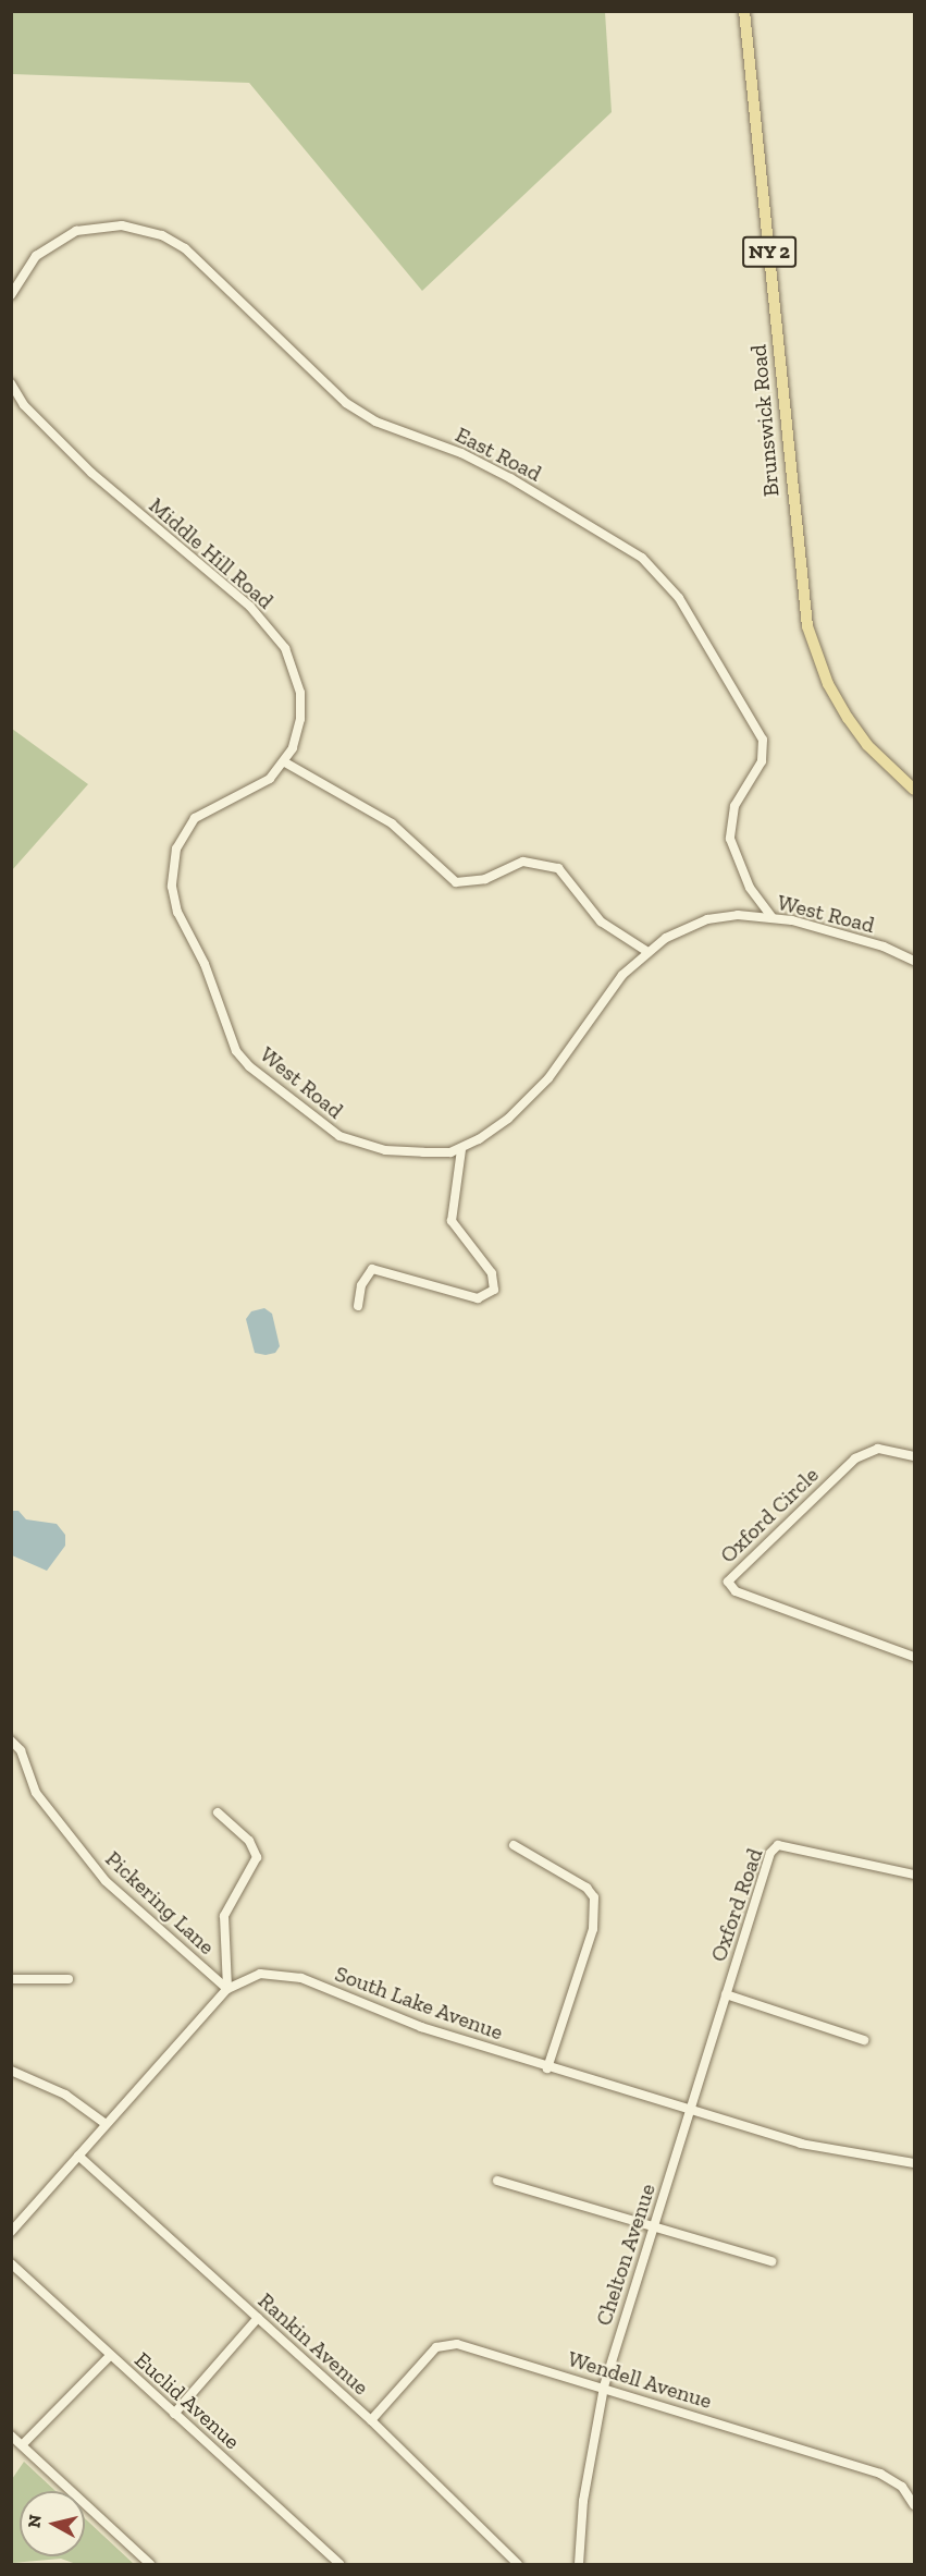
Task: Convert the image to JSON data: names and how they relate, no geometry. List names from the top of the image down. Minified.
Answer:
{"streets":{"main road":["NY 2","Brunswick Road"],"street":["East Road","Middle Hill Road","West Road","Oxford Circle","Pickering Lane","Oxford Road","South Lake Avenue","Chelton Avenue","Rankin Avenue","Wendell Avenue","Euclid Avenue"]},"crossings":[["East Road","West Road"],["Middle Hill Road","West Road"],["Pickering Lane","South Lake Avenue"],["Oxford Road","South Lake Avenue"],["Oxford Road","Chelton Avenue"],["South Lake Avenue","Chelton Avenue"],["South Lake Avenue","Rankin Avenue"],["Chelton Avenue","Wendell Avenue"],["Rankin Avenue","Wendell Avenue"]],"north":"left"}
